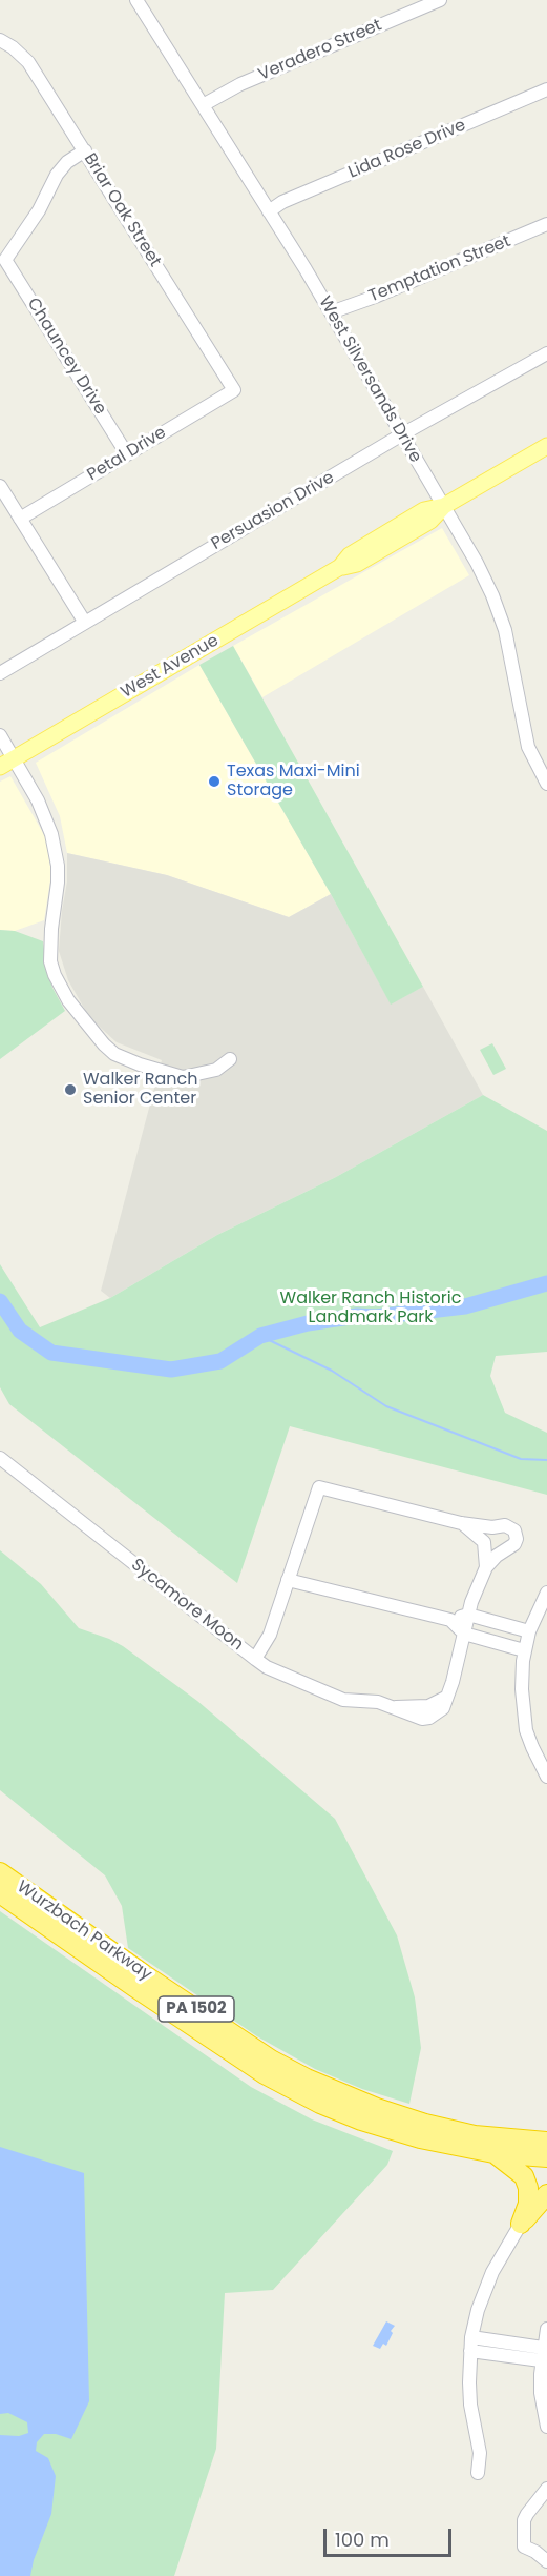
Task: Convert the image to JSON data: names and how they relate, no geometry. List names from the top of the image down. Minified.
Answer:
{"streets":{"highway":["Wurzbach Parkway","PA 1502"],"main road":["West Avenue"],"street":["Veradero Street","Lida Rose Drive","Briar Oak Street","Temptation Street","Chauncey Drive","West Silversands Drive","Petal Drive","Persuasion Drive","Sycamore Moon"]},"crossings":[["Veradero Street","West Silversands Drive"],["Lida Rose Drive","West Silversands Drive"],["Briar Oak Street","Chauncey Drive"],["Briar Oak Street","Petal Drive"],["Temptation Street","West Silversands Drive"],["Chauncey Drive","Petal Drive"],["West Silversands Drive","Persuasion Drive"],["West Silversands Drive","West Avenue"]],"parks":["Walker Ranch Historic Landmark Park"],"places":["Texas Maxi-Mini Storage","Walker Ranch Senior Center"],"scale_bar":"100 m"}
